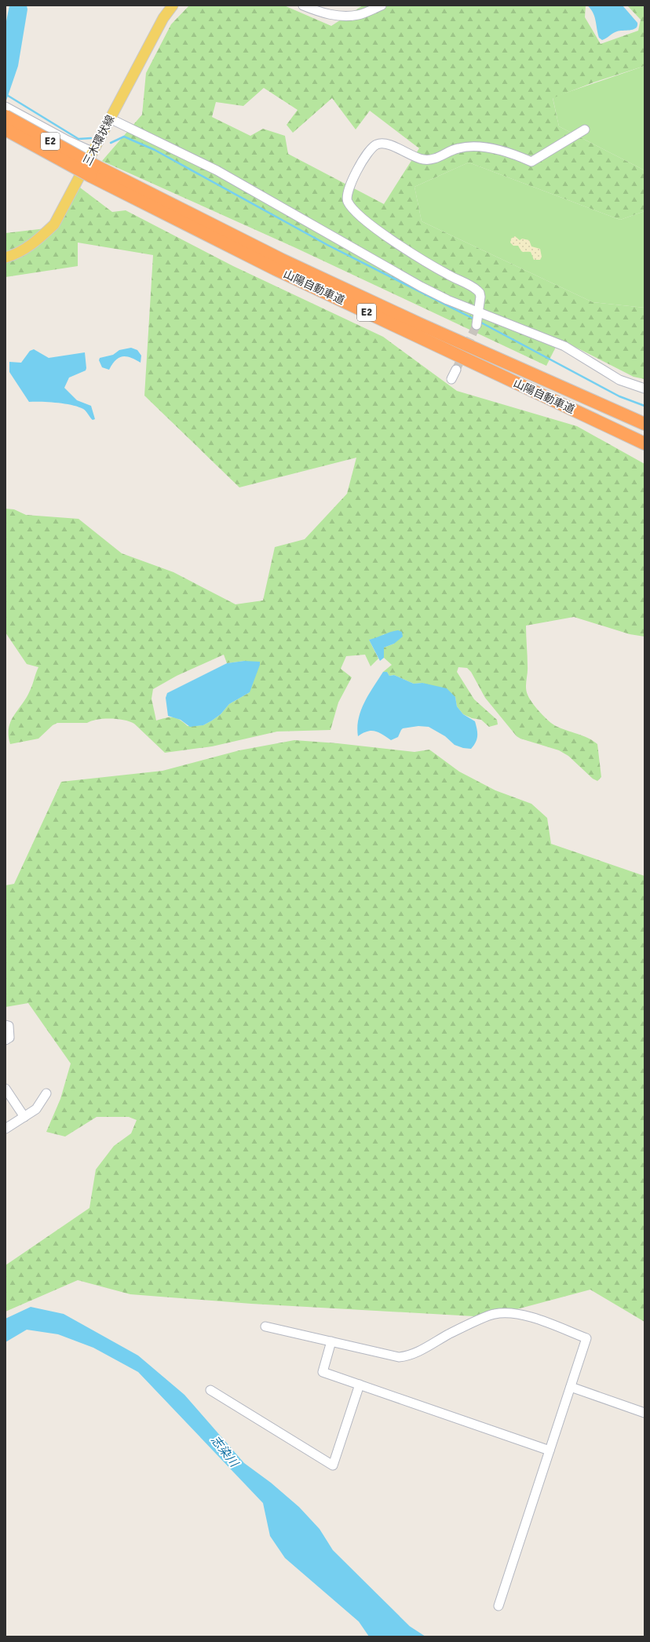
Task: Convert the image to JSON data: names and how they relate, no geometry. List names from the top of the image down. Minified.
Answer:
{"streets":{"highway":["E2","山陽自動車道"],"main road":["三木環状線"]},"water":["志染川"]}
